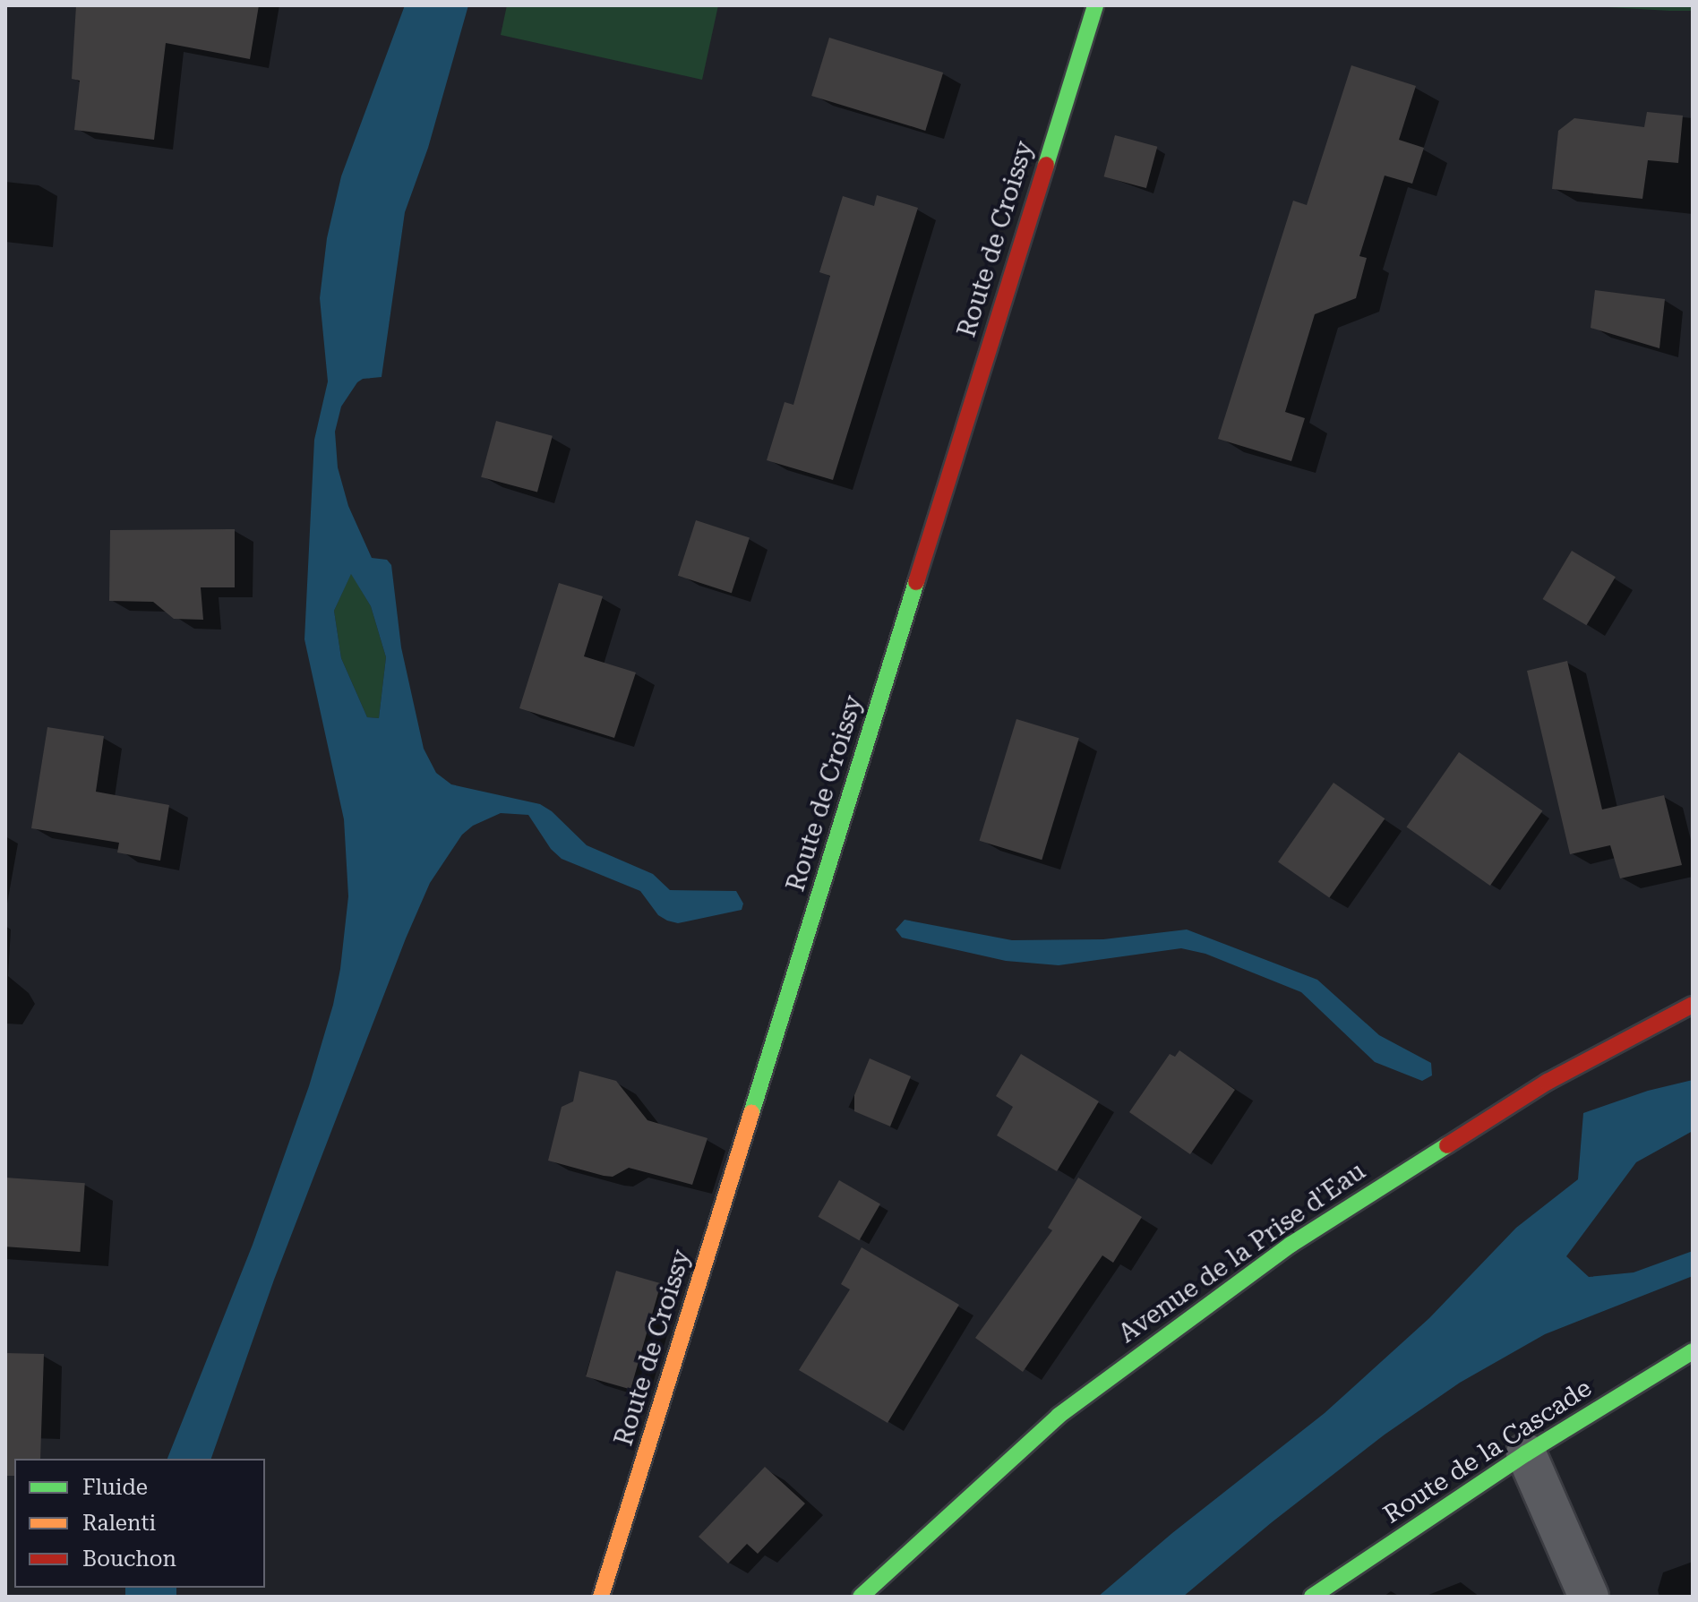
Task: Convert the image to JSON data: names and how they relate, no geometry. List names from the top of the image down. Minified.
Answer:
{"streets":{"main road":["Route de Croissy","Avenue de la Prise d'Eau","Route de la Cascade"]},"legend":["Fluide","Ralenti","Bouchon"]}
